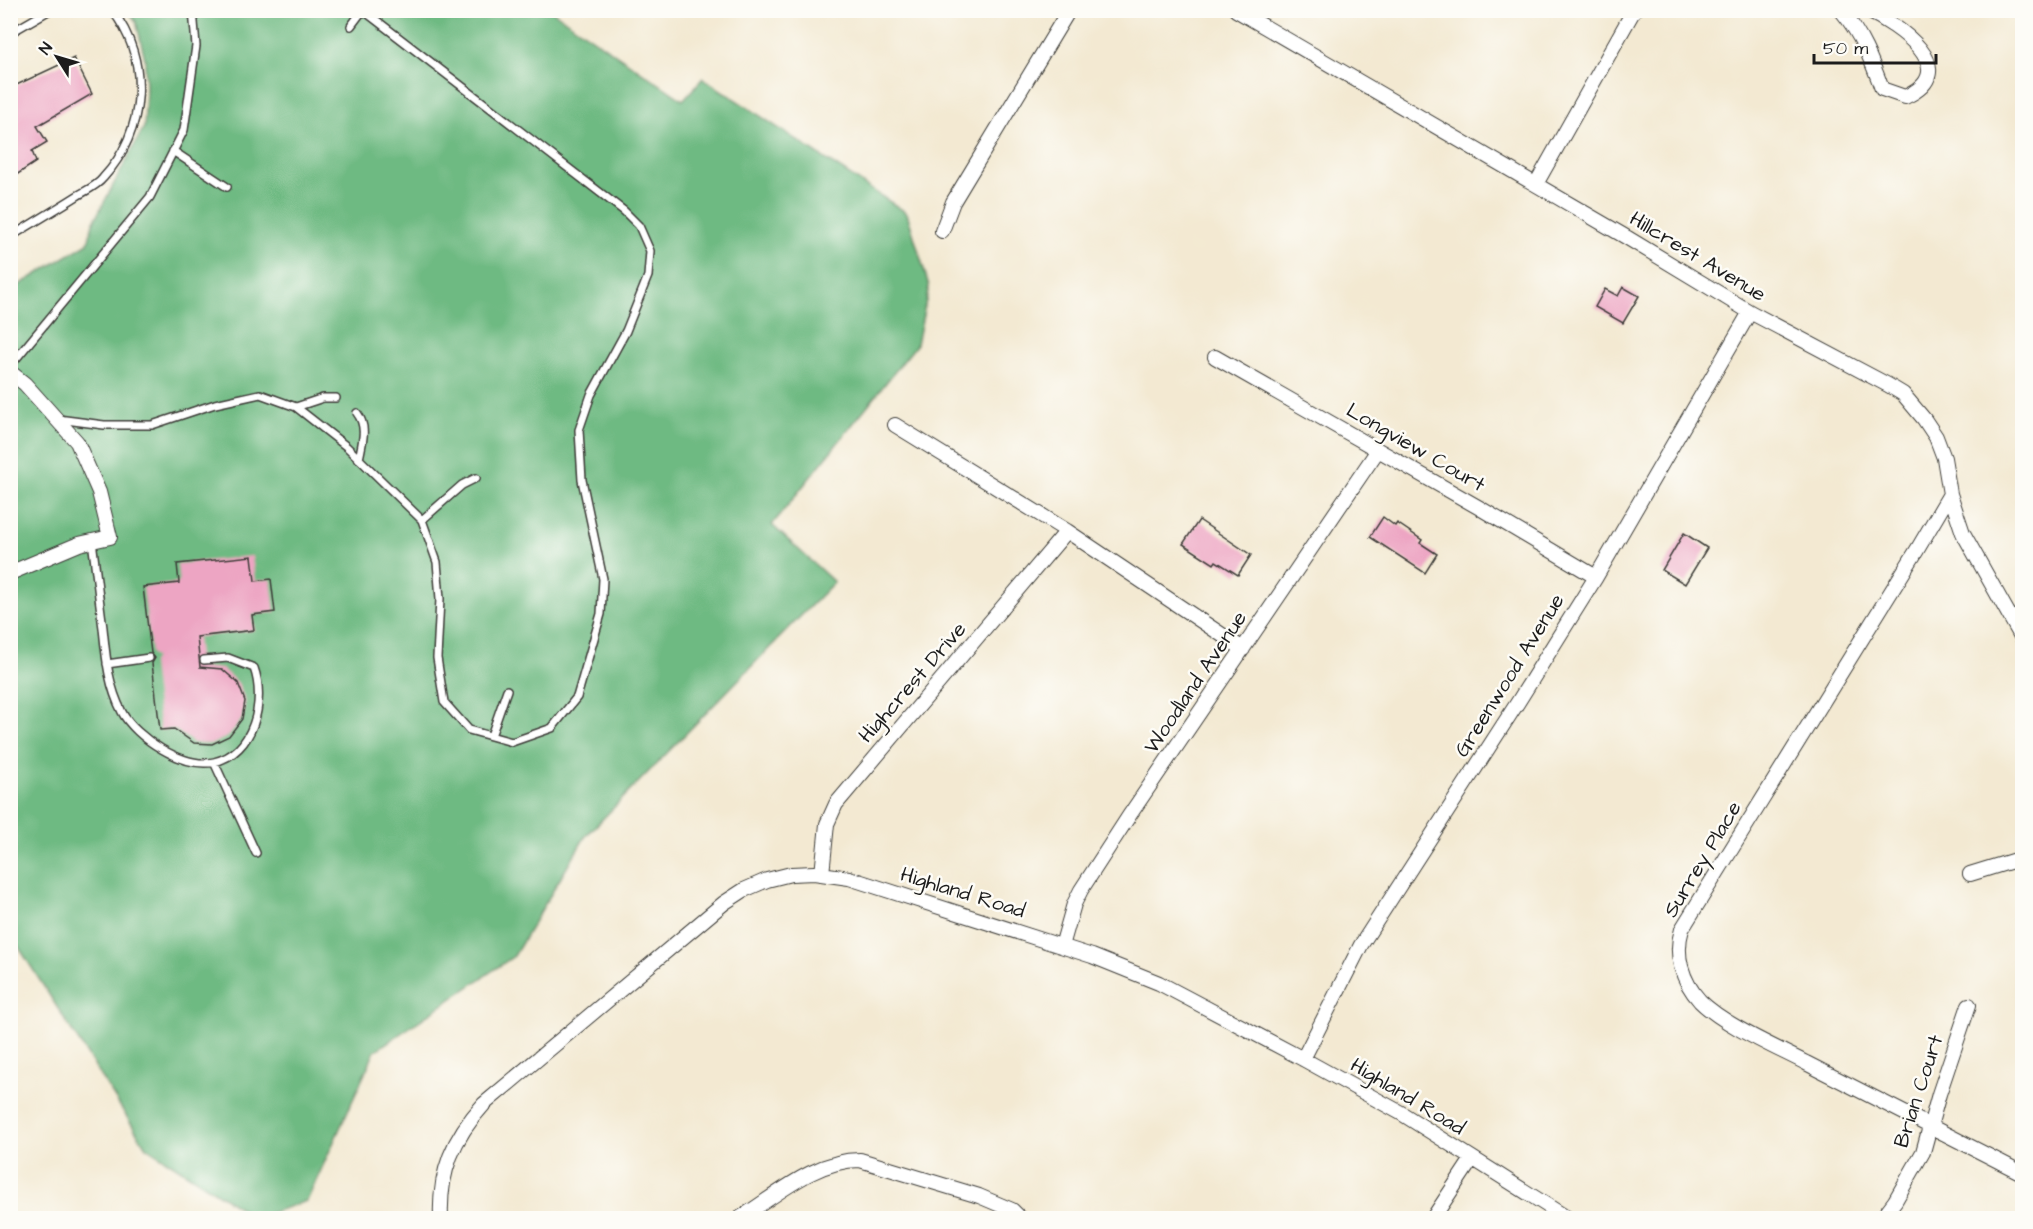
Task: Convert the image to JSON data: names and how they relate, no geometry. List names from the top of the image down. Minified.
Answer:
{"streets":{"street":["Hillcrest Avenue","Longview Court","Greenwood Avenue","Highcrest Drive","Woodland Avenue","Surrey Place","Highland Road","Brian Court"]},"crossings":[["Hillcrest Avenue","Greenwood Avenue"],["Hillcrest Avenue","Surrey Place"],["Longview Court","Greenwood Avenue"],["Longview Court","Woodland Avenue"],["Greenwood Avenue","Highland Road"],["Highcrest Drive","Highland Road"],["Woodland Avenue","Highland Road"],["Surrey Place","Brian Court"]],"scale_bar":"50 m","north":"top left"}
